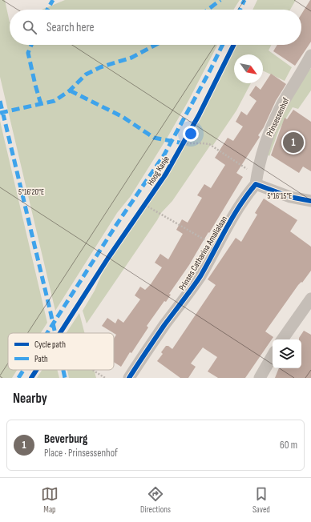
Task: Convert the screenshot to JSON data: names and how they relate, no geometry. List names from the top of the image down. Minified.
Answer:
{"streets":{"street":["Prinsessenhof","Prinses Catharina Amalialaan"],"cycle path":["Hoog Kanje"]},"crossings":[["Prinsessenhof","Prinses Catharina Amalialaan"]],"legend":["Cycle path","Path"],"north":"bottom right","page":{"search":"Search here","pins":"1","heading":"Nearby","list":[{"mark":"1","name":"Beverburg","note":"Place · Prinsessenhof","value":"60 m"}],"nav":["Map","Directions","Saved"]},"coordinates":["5°16'20\"E","5°16'15\"E"]}
